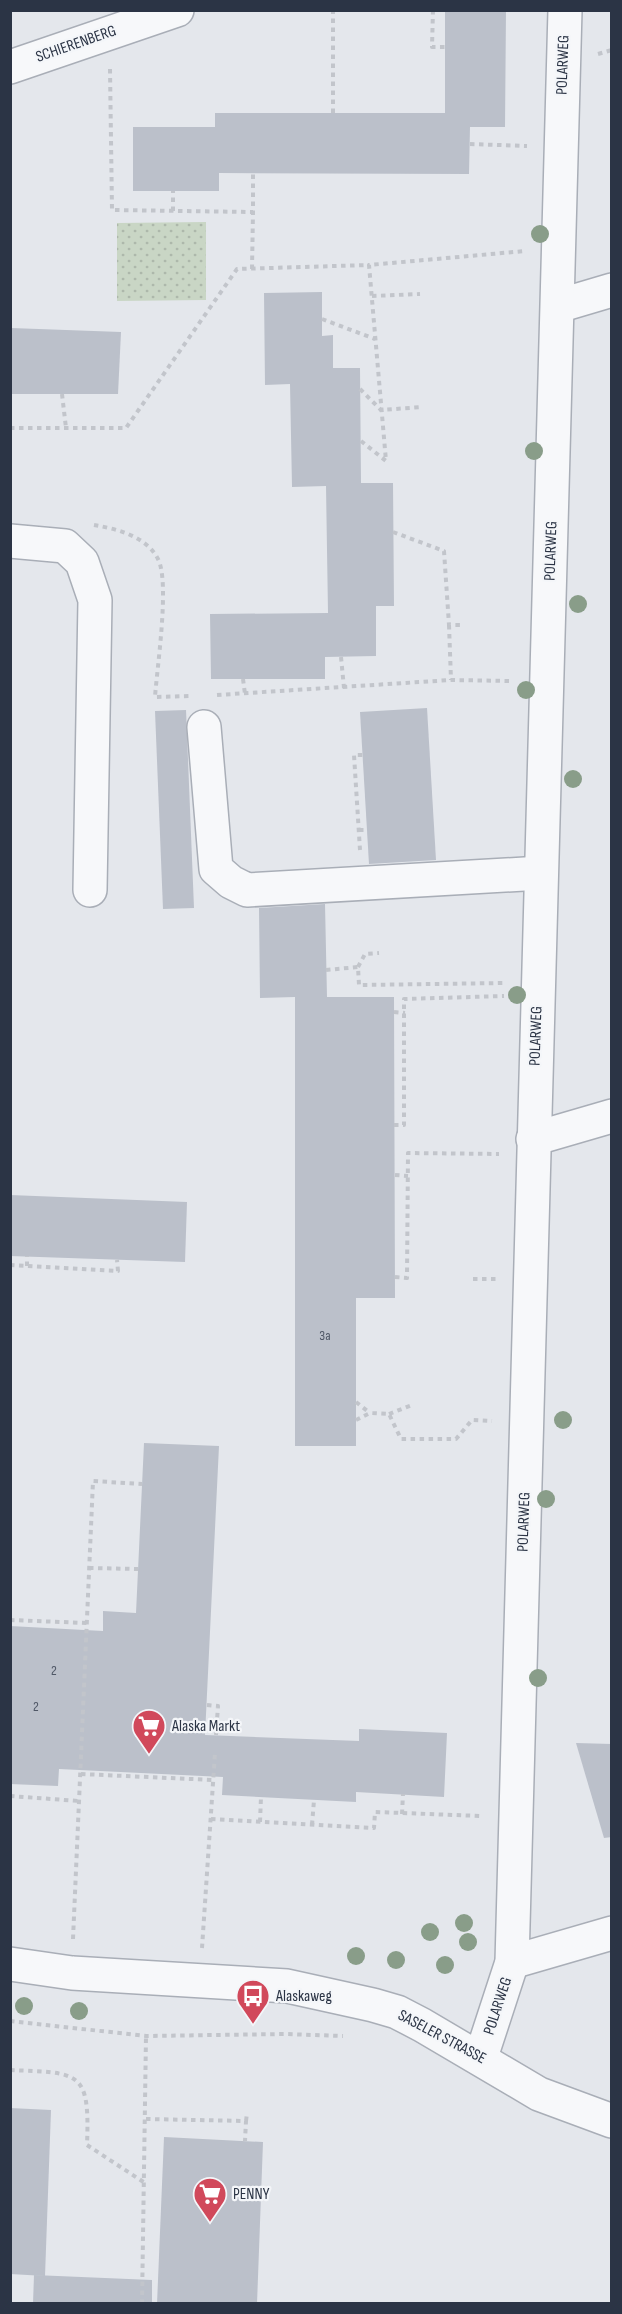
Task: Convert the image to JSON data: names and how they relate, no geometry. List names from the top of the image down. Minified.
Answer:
{"streets":{"street":["SCHIERENBERG","POLARWEG","SASELER STRASSE"]},"crossings":[["POLARWEG","SASELER STRASSE"]],"places":{"supermarket":["Alaska Markt","PENNY"],"bus stop":["Alaskaweg"]},"house_numbers":["3a","2","2"]}
